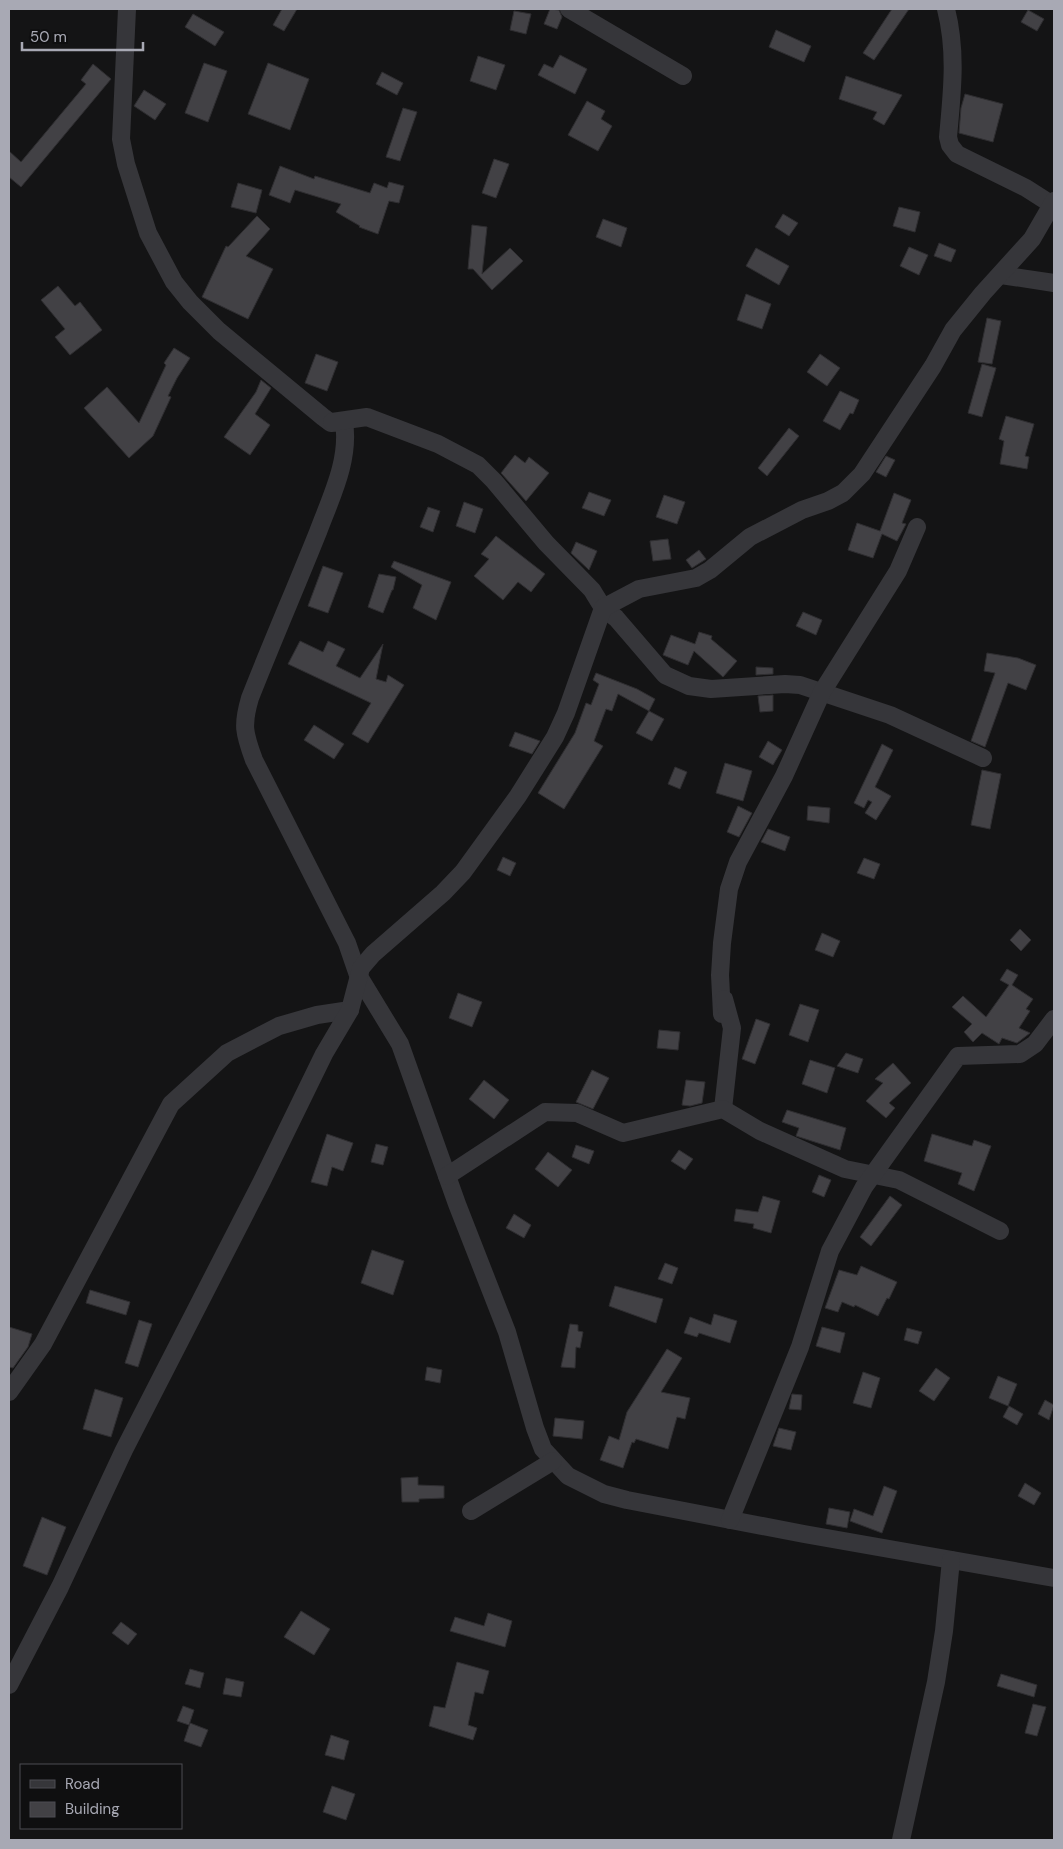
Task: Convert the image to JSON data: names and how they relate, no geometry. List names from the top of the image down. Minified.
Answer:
{"legend":["Road","Building"],"scale_bar":"50 m"}
